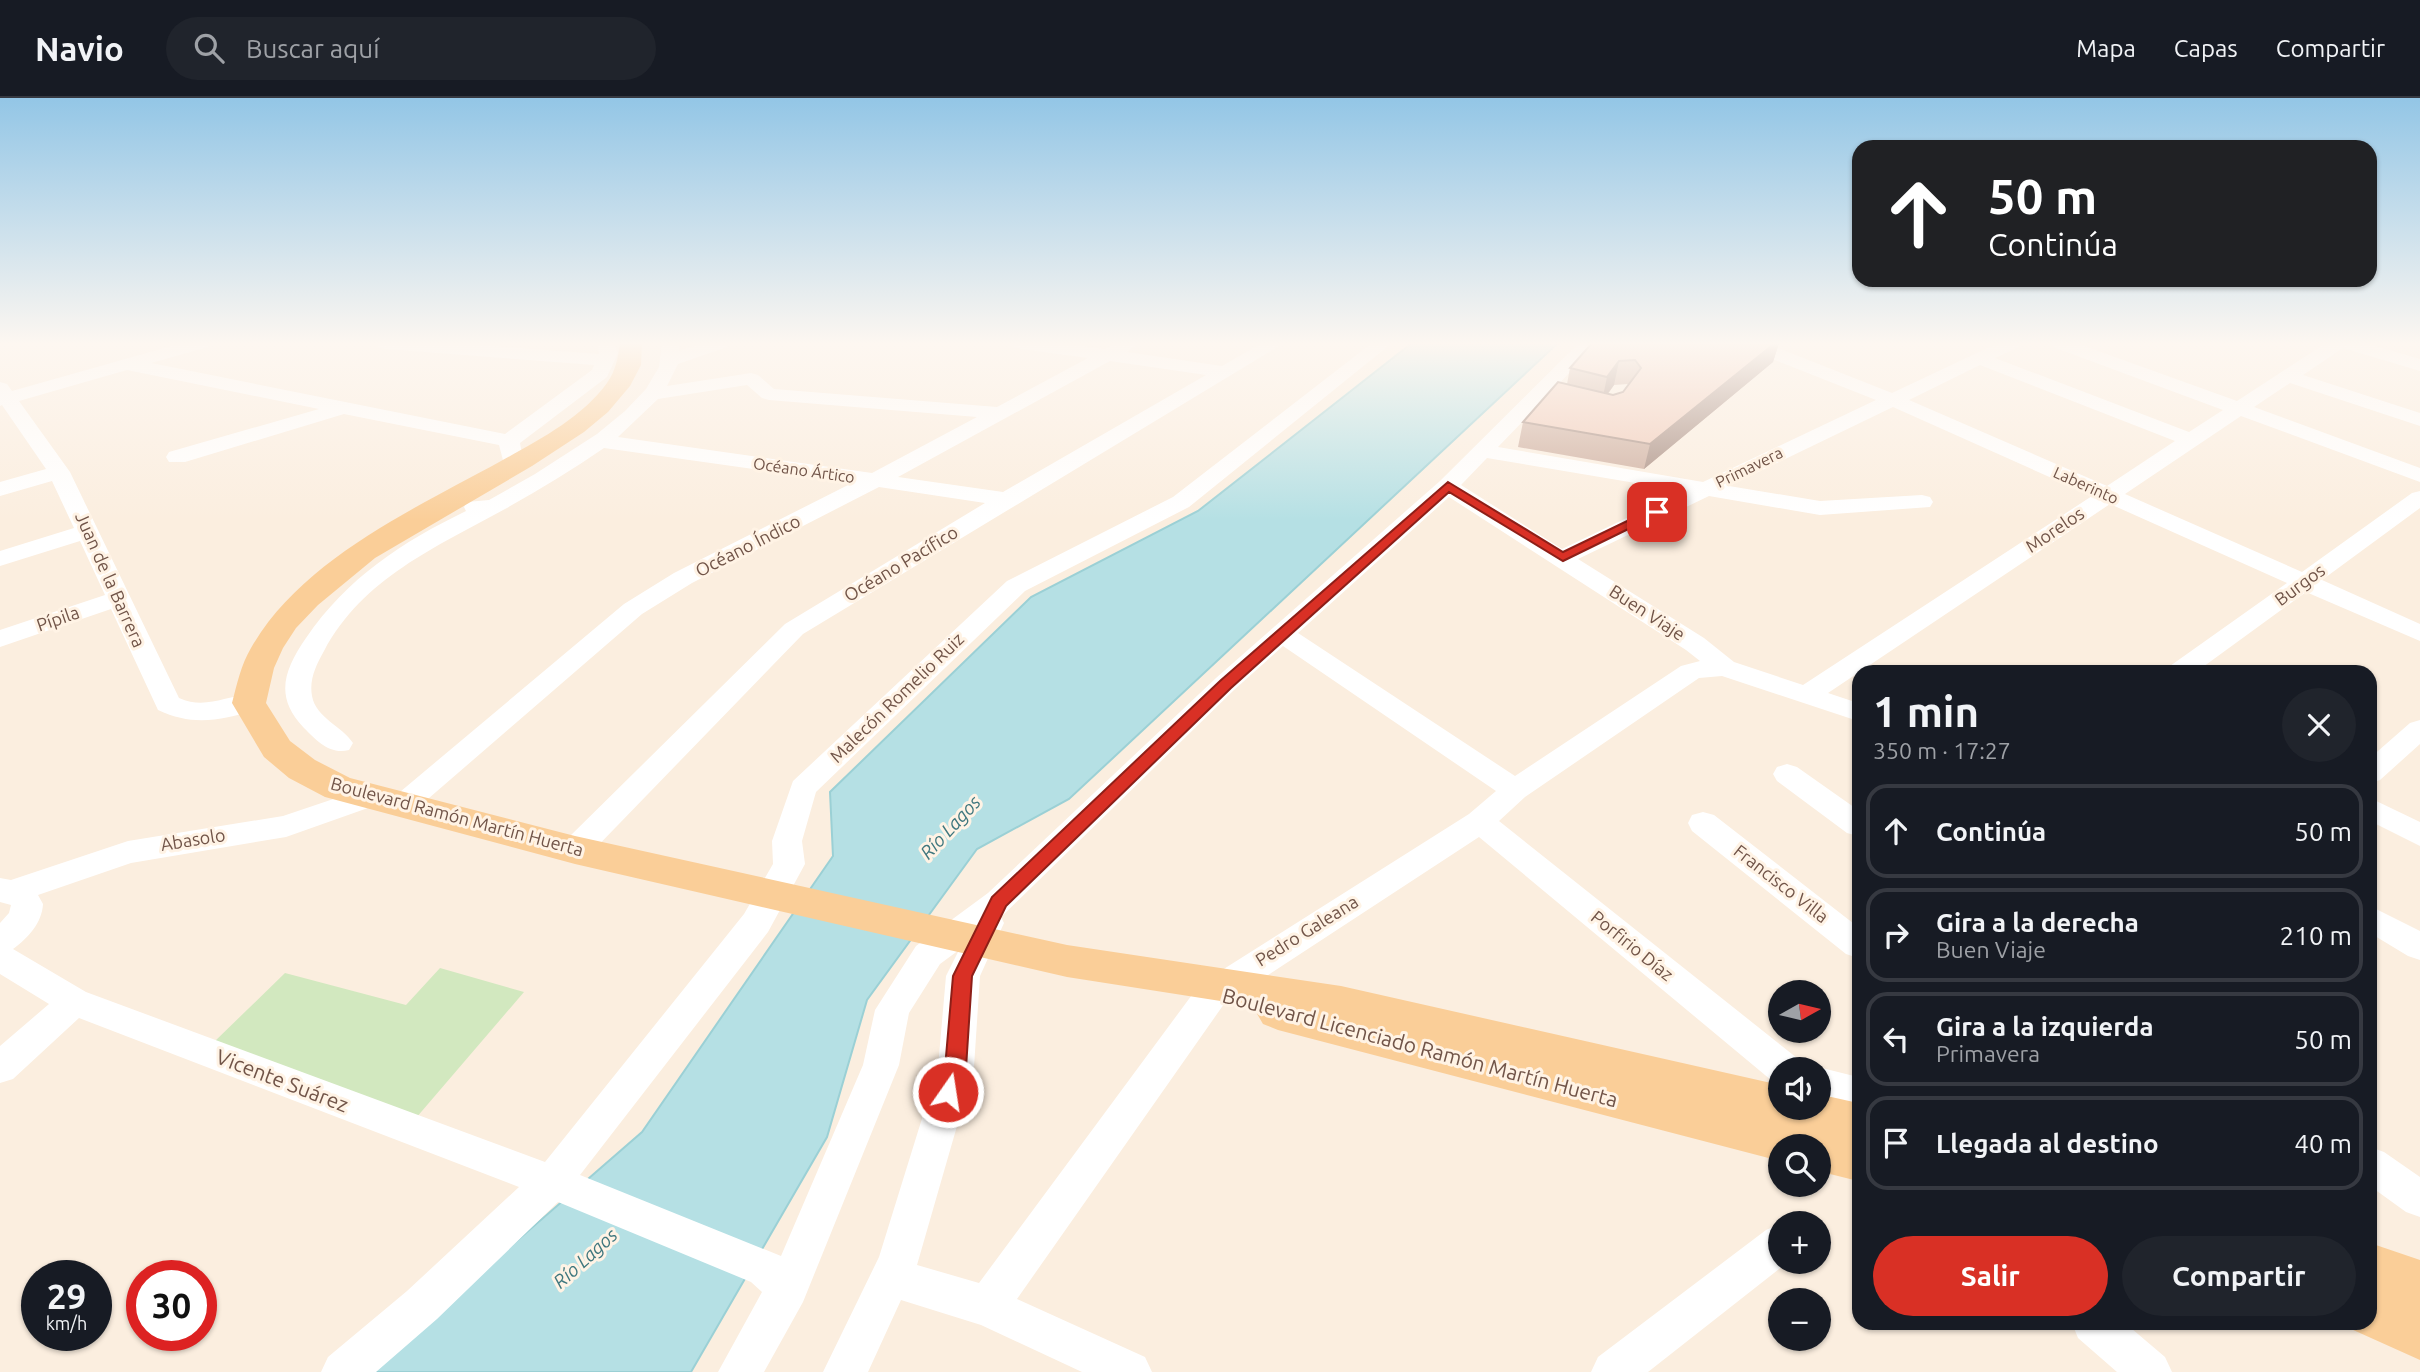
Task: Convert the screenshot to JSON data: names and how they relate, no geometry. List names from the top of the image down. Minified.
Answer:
{"streets":{"main road":["Boulevard Ramón Martín Huerta","Boulevard Licenciado Ramón Martín Huerta"],"street":["Primavera","Océano Ártico","Laberinto","Morelos","Océano Índico","Océano Pacífico","Juan de la Barrera","Burgos","Buen Viaje","Pípila","Malecón Romelio Ruiz","Abasolo","Francisco Villa","Pedro Galeana","Porfirio Díaz","Vicente Suárez"]},"crossings":[["Primavera","Buen Viaje"],["Océano Ártico","Océano Índico"],["Océano Ártico","Océano Pacífico"],["Laberinto","Morelos"],["Laberinto","Burgos"],["Morelos","Buen Viaje"],["Océano Índico","Boulevard Ramón Martín Huerta"],["Océano Pacífico","Boulevard Ramón Martín Huerta"],["Juan de la Barrera","Pípila"],["Juan de la Barrera","Boulevard Ramón Martín Huerta"],["Buen Viaje","Pedro Galeana"],["Malecón Romelio Ruiz","Vicente Suárez"],["Boulevard Ramón Martín Huerta","Abasolo"],["Boulevard Ramón Martín Huerta","Pedro Galeana"],["Boulevard Ramón Martín Huerta","Boulevard Licenciado Ramón Martín Huerta"],["Pedro Galeana","Porfirio Díaz"],["Pedro Galeana","Boulevard Licenciado Ramón Martín Huerta"]],"water":["Río Lagos"],"north":"right","page":{"header":"Navio","search":"Buscar aquí","nav":["Mapa","Capas","Compartir"],"turn":["50 m","Continúa"],"heading":["1 min","350 m · 17:27"],"list":[{"name":"Continúa","value":"50 m"},{"name":"Gira a la derecha","note":"Buen Viaje","value":"210 m"},{"name":"Gira a la izquierda","note":"Primavera","value":"50 m"},{"name":"Llegada al destino","value":"40 m"}],"map_buttons":["+","−"],"buttons":["Salir","Compartir"],"speed":"29 km/h","limit":"30"}}
